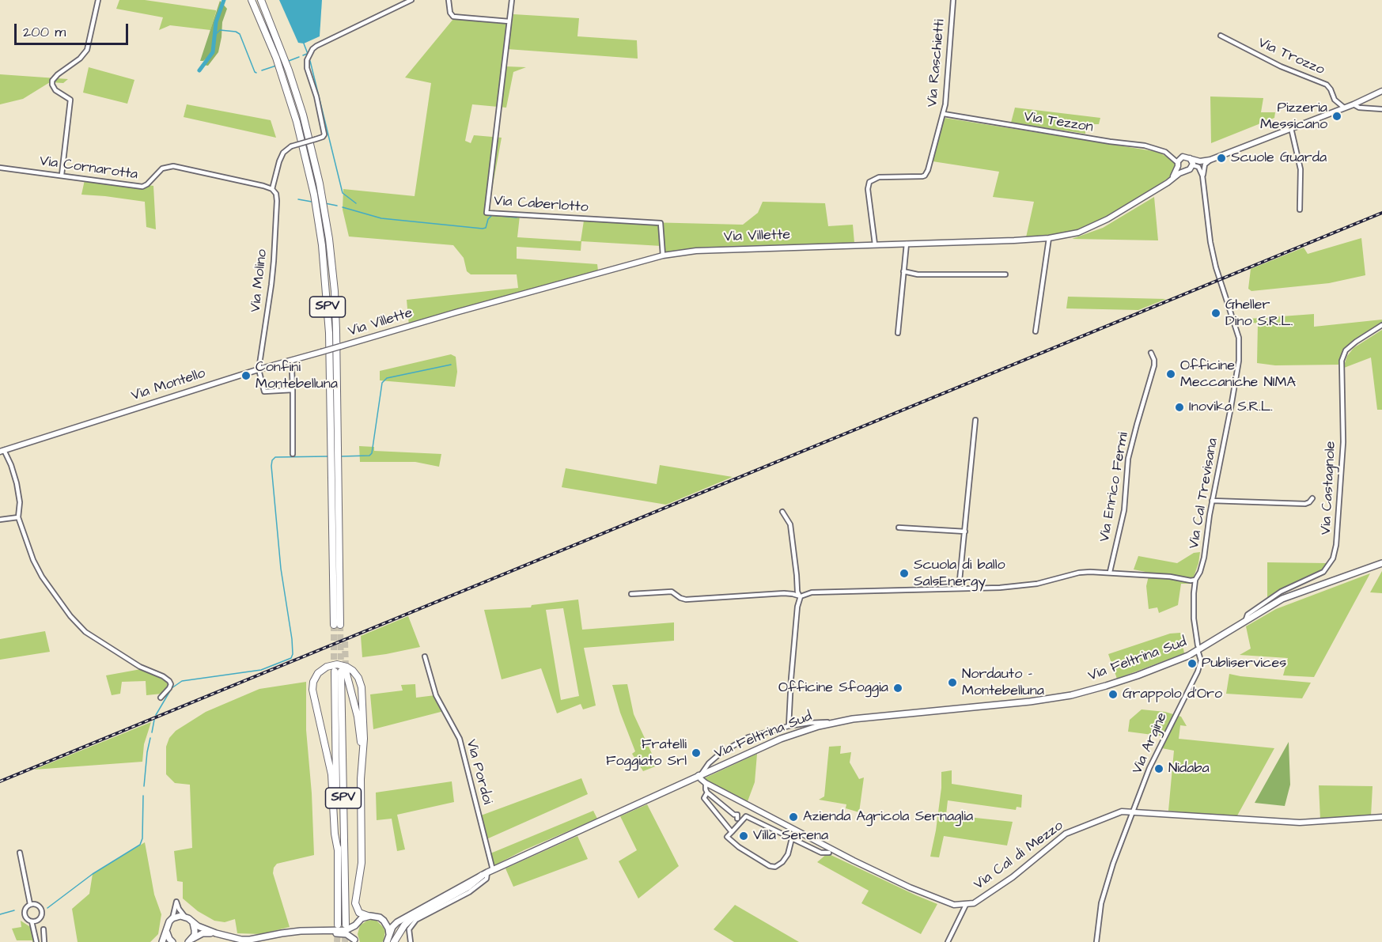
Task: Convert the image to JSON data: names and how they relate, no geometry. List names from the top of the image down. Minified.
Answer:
{"streets":{"highway":["SPV"],"main road":["Via Feltrina Sud"],"street":["Via Trozzo","Via Raschietti","Via Tezzon","Via Cornarotta","Via Caberlotto","Via Villette","Via Molino","Via Montello","Via Enrico Fermi","Via Castagnole","Via Cal Trevisana","Via Argine","Via Pordoi","Via Cal di Mezzo"]},"crossings":[["Via Raschietti","Via Tezzon"],["Via Raschietti","Via Villette"],["Via Tezzon","Via Villette"],["Via Cornarotta","Via Molino"],["Via Caberlotto","Via Villette"],["Via Villette","Via Montello"],["Via Molino","Via Montello"],["Via Castagnole","Via Feltrina Sud"],["Via Cal Trevisana","Via Feltrina Sud"],["Via Cal Trevisana","Via Argine"],["Via Feltrina Sud","Via Pordoi"],["Via Feltrina Sud","Via Cal di Mezzo"],["Via Argine","Via Cal di Mezzo"]],"places":["Pizzeria Messicano","Scuole Guarda","Gheller Dino S.R.L.","Officine Meccaniche NIMA","Confini Montebelluna","Inovika S.R.L.","Scuola di ballo SalsEnergy","Publiservices","Nordauto - Montebelluna","Officine Sfoggia","Grappolo d'Oro","Fratelli Foggiato Srl","Nidaba","Azienda Agricola Sernaglia","Villa Serena"],"scale_bar":"200 m"}
